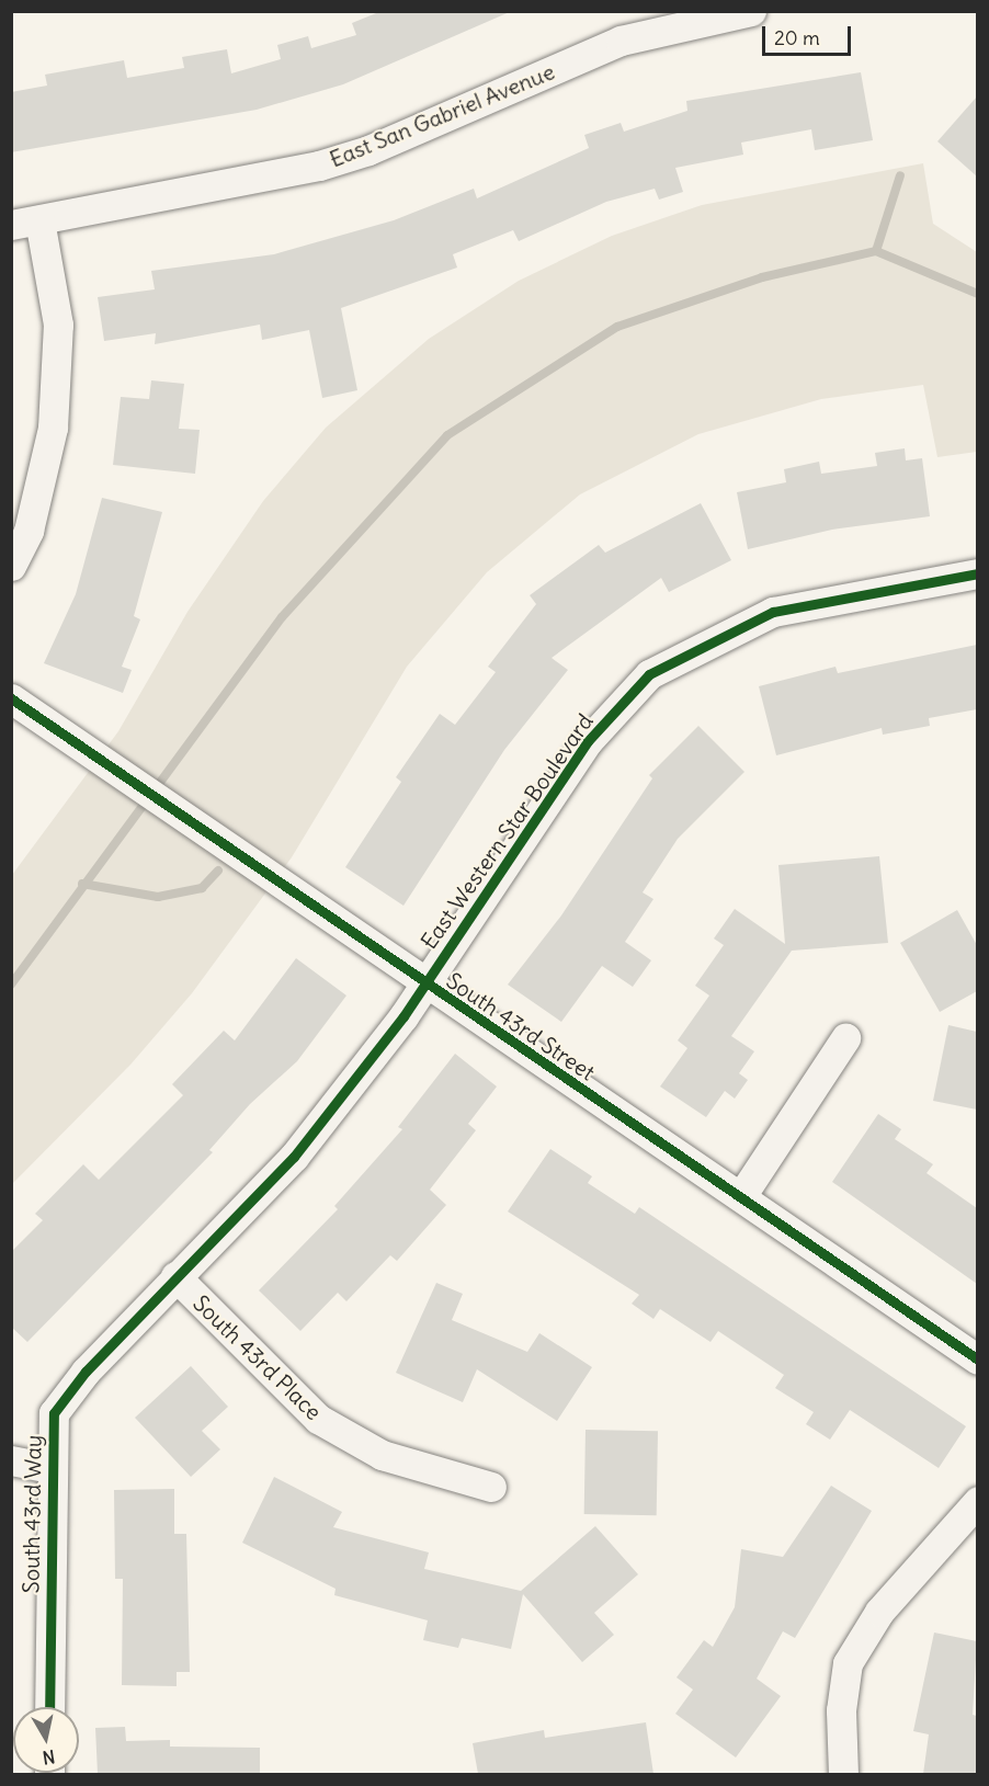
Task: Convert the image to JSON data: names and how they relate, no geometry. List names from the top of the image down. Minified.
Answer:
{"streets":{"street":["East San Gabriel Avenue","East Western Star Boulevard","South 43rd Street","South 43rd Place","South 43rd Way"]},"crossings":[["East Western Star Boulevard","South 43rd Street"],["East Western Star Boulevard","South 43rd Place"],["East Western Star Boulevard","South 43rd Way"],["South 43rd Place","South 43rd Way"]],"scale_bar":"20 m","north":"bottom"}
